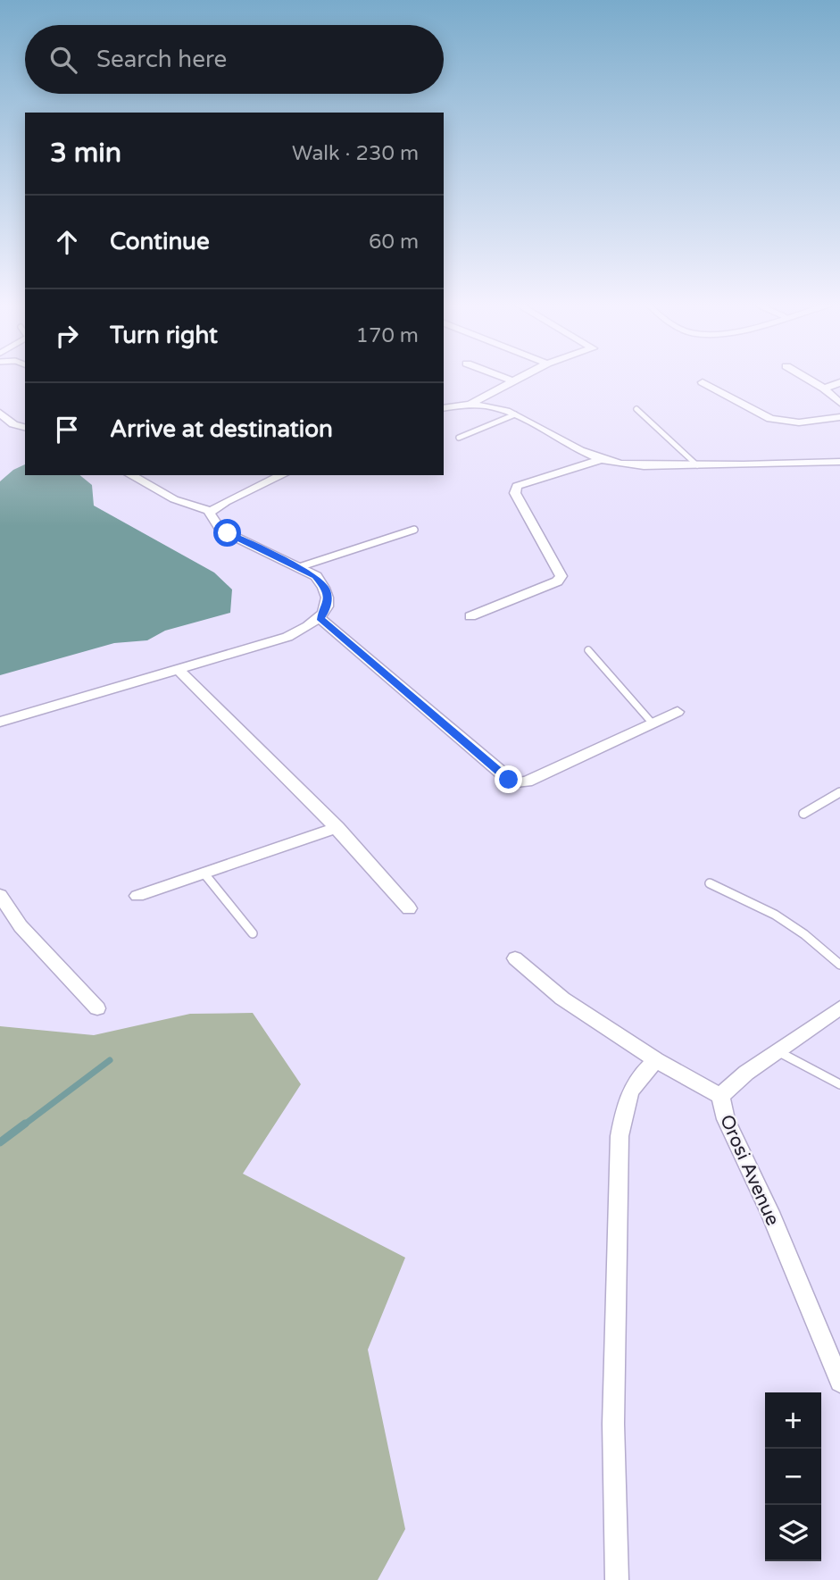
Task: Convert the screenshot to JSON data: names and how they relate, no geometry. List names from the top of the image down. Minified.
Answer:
{"streets":{"street":["Orosi Avenue"]},"page":{"search":"Search here","heading":["3 min","Walk · 230 m"],"list":[["Continue","60 m"],["Turn right","170 m"],"Arrive at destination"],"map_buttons":["+","−"]}}
